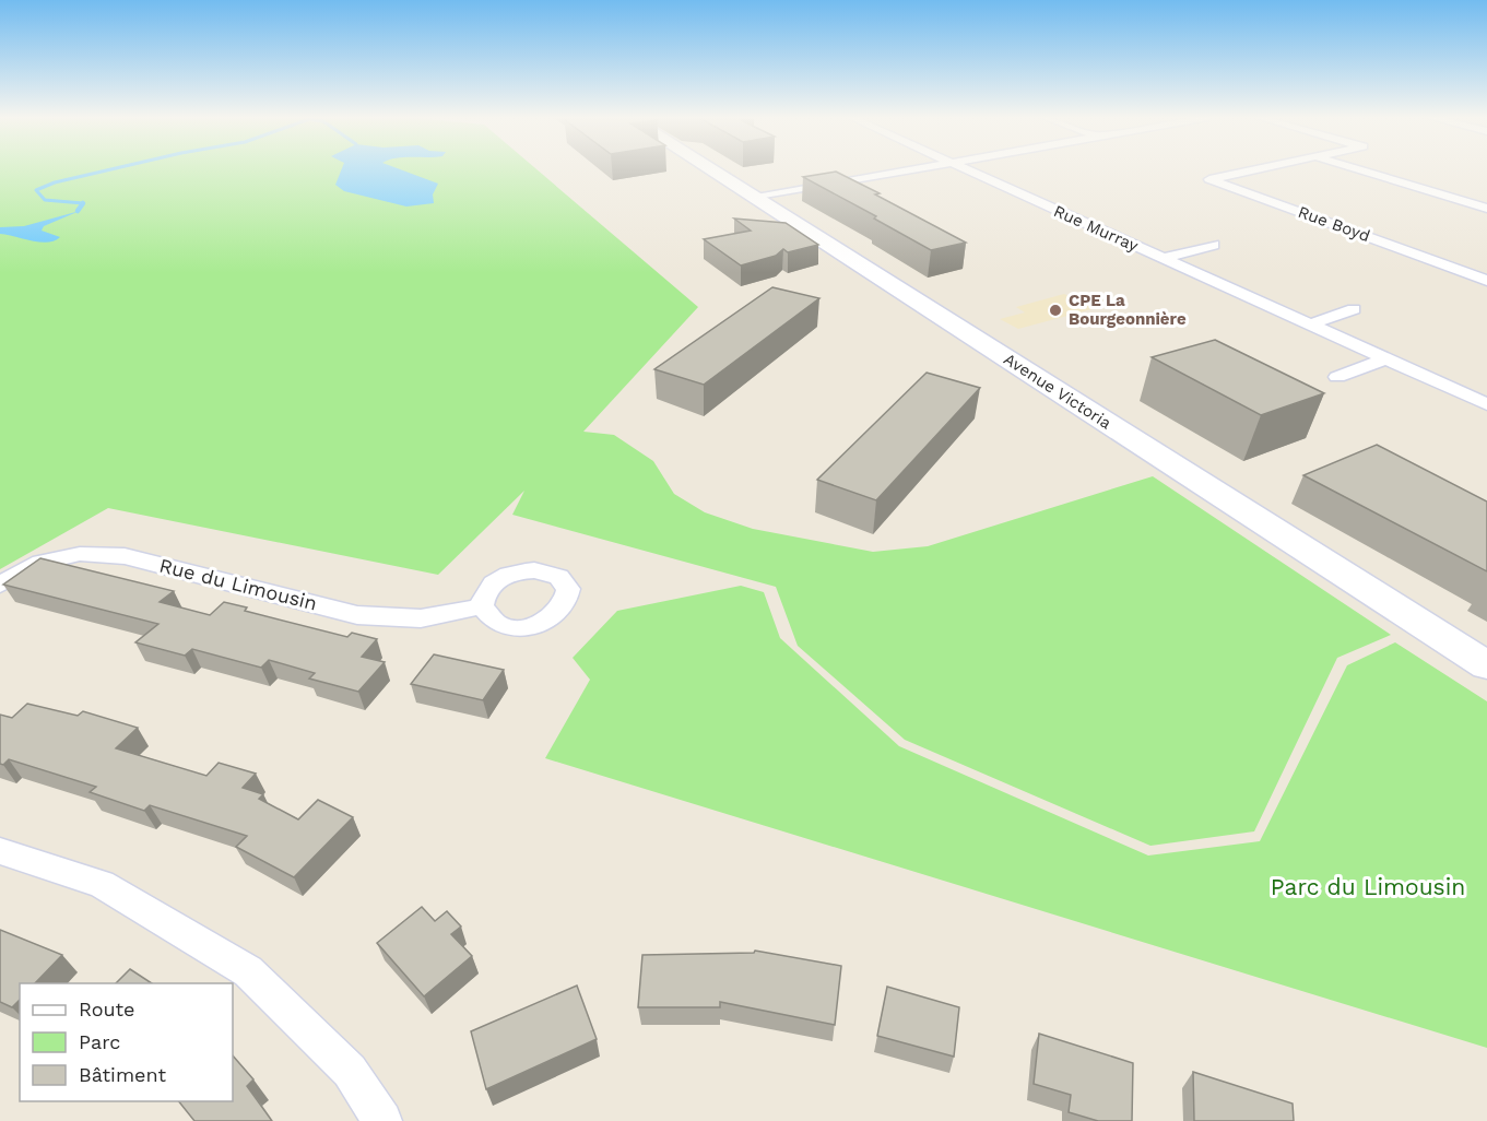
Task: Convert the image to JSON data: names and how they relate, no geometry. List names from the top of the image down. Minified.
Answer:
{"streets":{"street":["Rue Boyd","Rue Murray","Avenue Victoria","Rue du Limousin"]},"parks":["Parc du Limousin"],"places":["CPE La Bourgeonnière"],"legend":["Route","Parc","Bâtiment"]}
